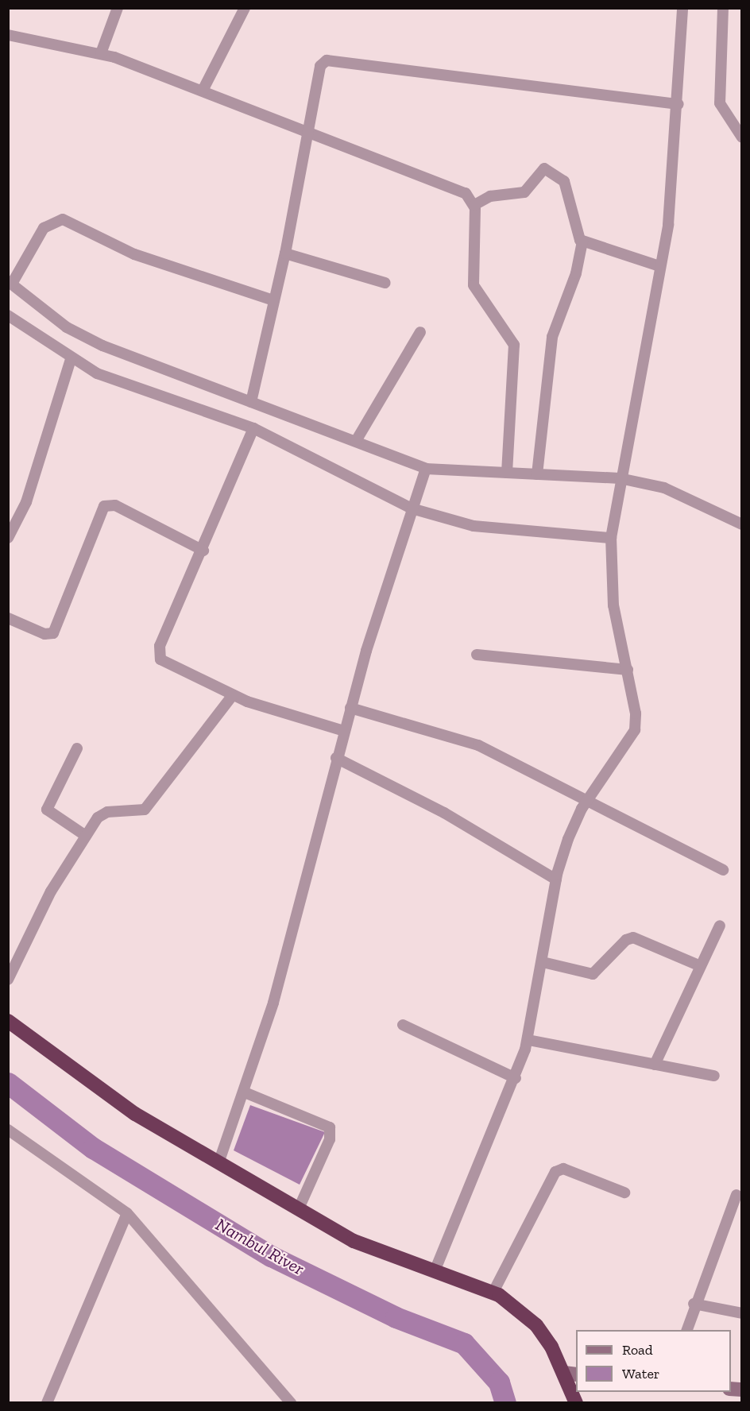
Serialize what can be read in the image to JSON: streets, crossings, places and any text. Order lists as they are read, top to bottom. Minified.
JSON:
{"water":["Nambul River"],"legend":["Road","Water"]}
